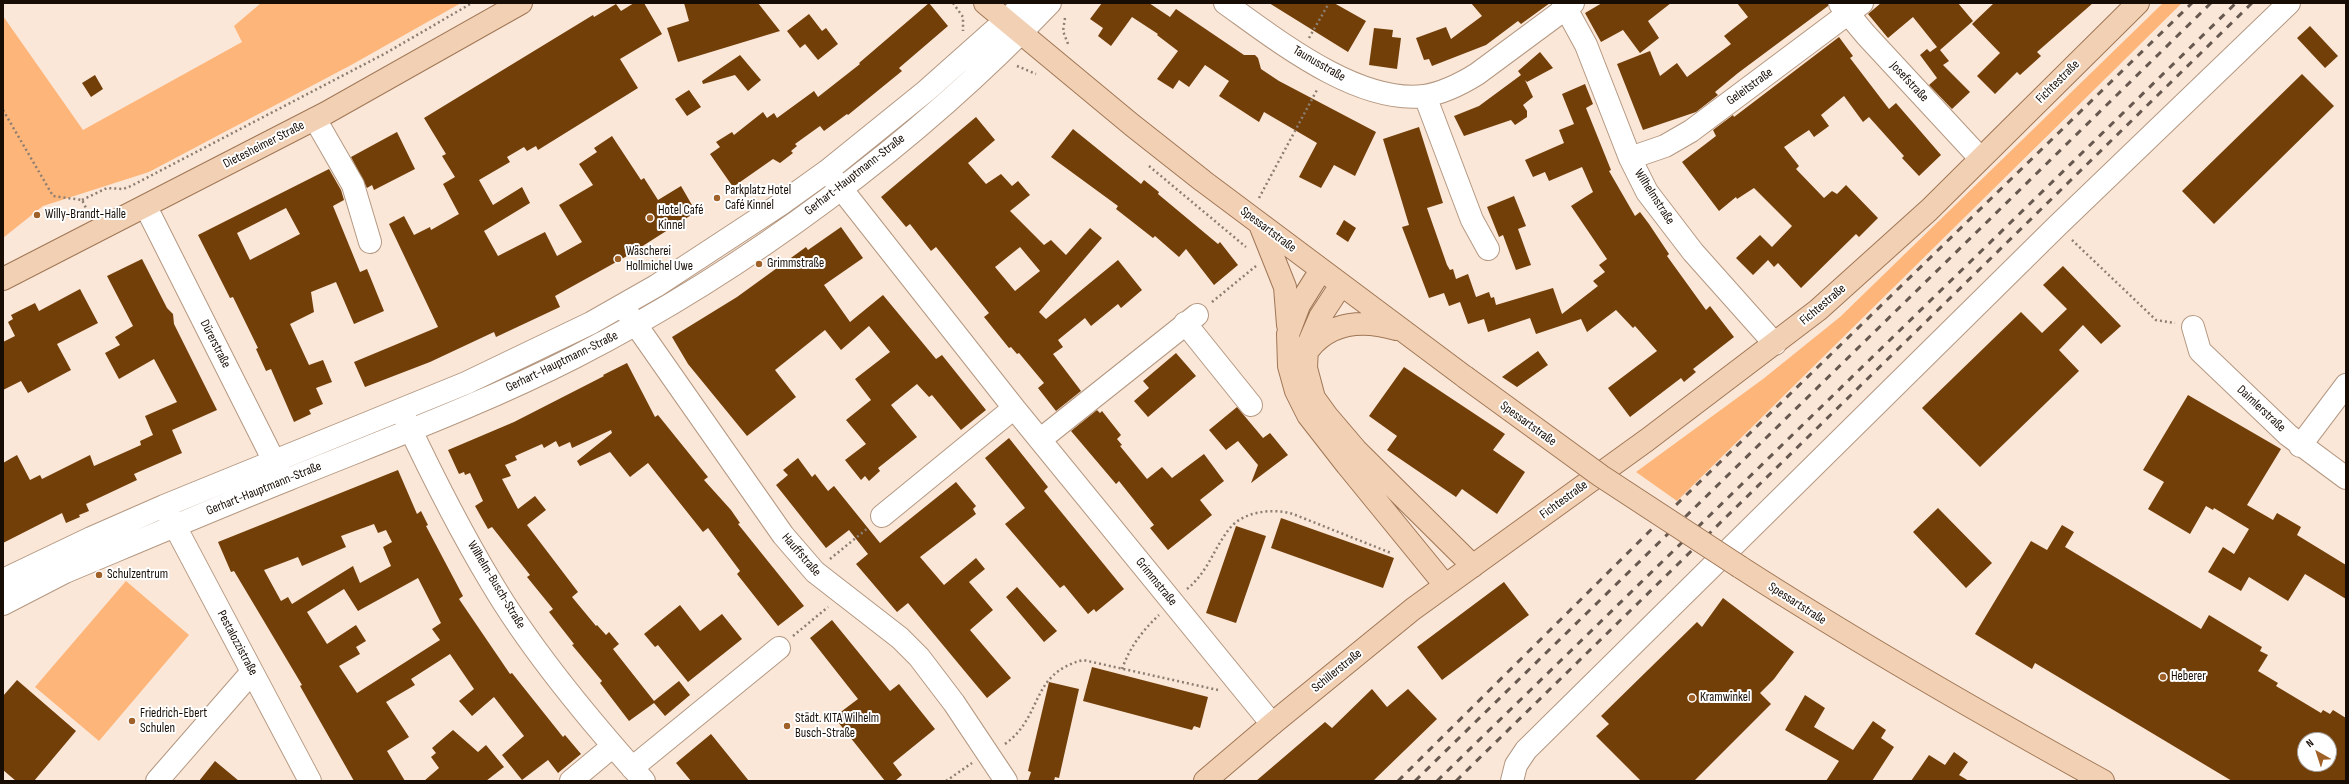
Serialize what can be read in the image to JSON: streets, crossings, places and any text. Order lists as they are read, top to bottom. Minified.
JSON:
{"streets":{"main road":["Fichtestraße","Dietesheimer Straße","Spessartstraße","Schillerstraße"],"street":["Taunusstraße","Josefstraße","Geleitstraße","Gerhart-Hauptmann-Straße","Wilhelmstraße","Dürerstraße","Daimlerstraße","Hauffstraße","Grimmstraße","Wilhelm-Busch-Straße","Pestalozzistraße"]},"crossings":[["Taunusstraße","Wilhelmstraße"],["Josefstraße","Fichtestraße"],["Josefstraße","Geleitstraße"],["Fichtestraße","Wilhelmstraße"],["Fichtestraße","Schillerstraße"],["Geleitstraße","Wilhelmstraße"],["Dietesheimer Straße","Dürerstraße"],["Gerhart-Hauptmann-Straße","Spessartstraße"],["Gerhart-Hauptmann-Straße","Dürerstraße"],["Gerhart-Hauptmann-Straße","Hauffstraße"],["Gerhart-Hauptmann-Straße","Grimmstraße"],["Gerhart-Hauptmann-Straße","Wilhelm-Busch-Straße"],["Gerhart-Hauptmann-Straße","Pestalozzistraße"],["Grimmstraße","Schillerstraße"]],"places":["Parkplatz Hotel Café Kinnel","Willy-Brandt-Halle","Hotel Café Kinnel","Wäscherei Hollmichel Uwe","Grimmstraße","Schulzentrum","Heberer","Kramwinkel","Friedrich-Ebert Schulen","Städt. KITA Wilhelm Busch-Straße"],"north":"top left"}
